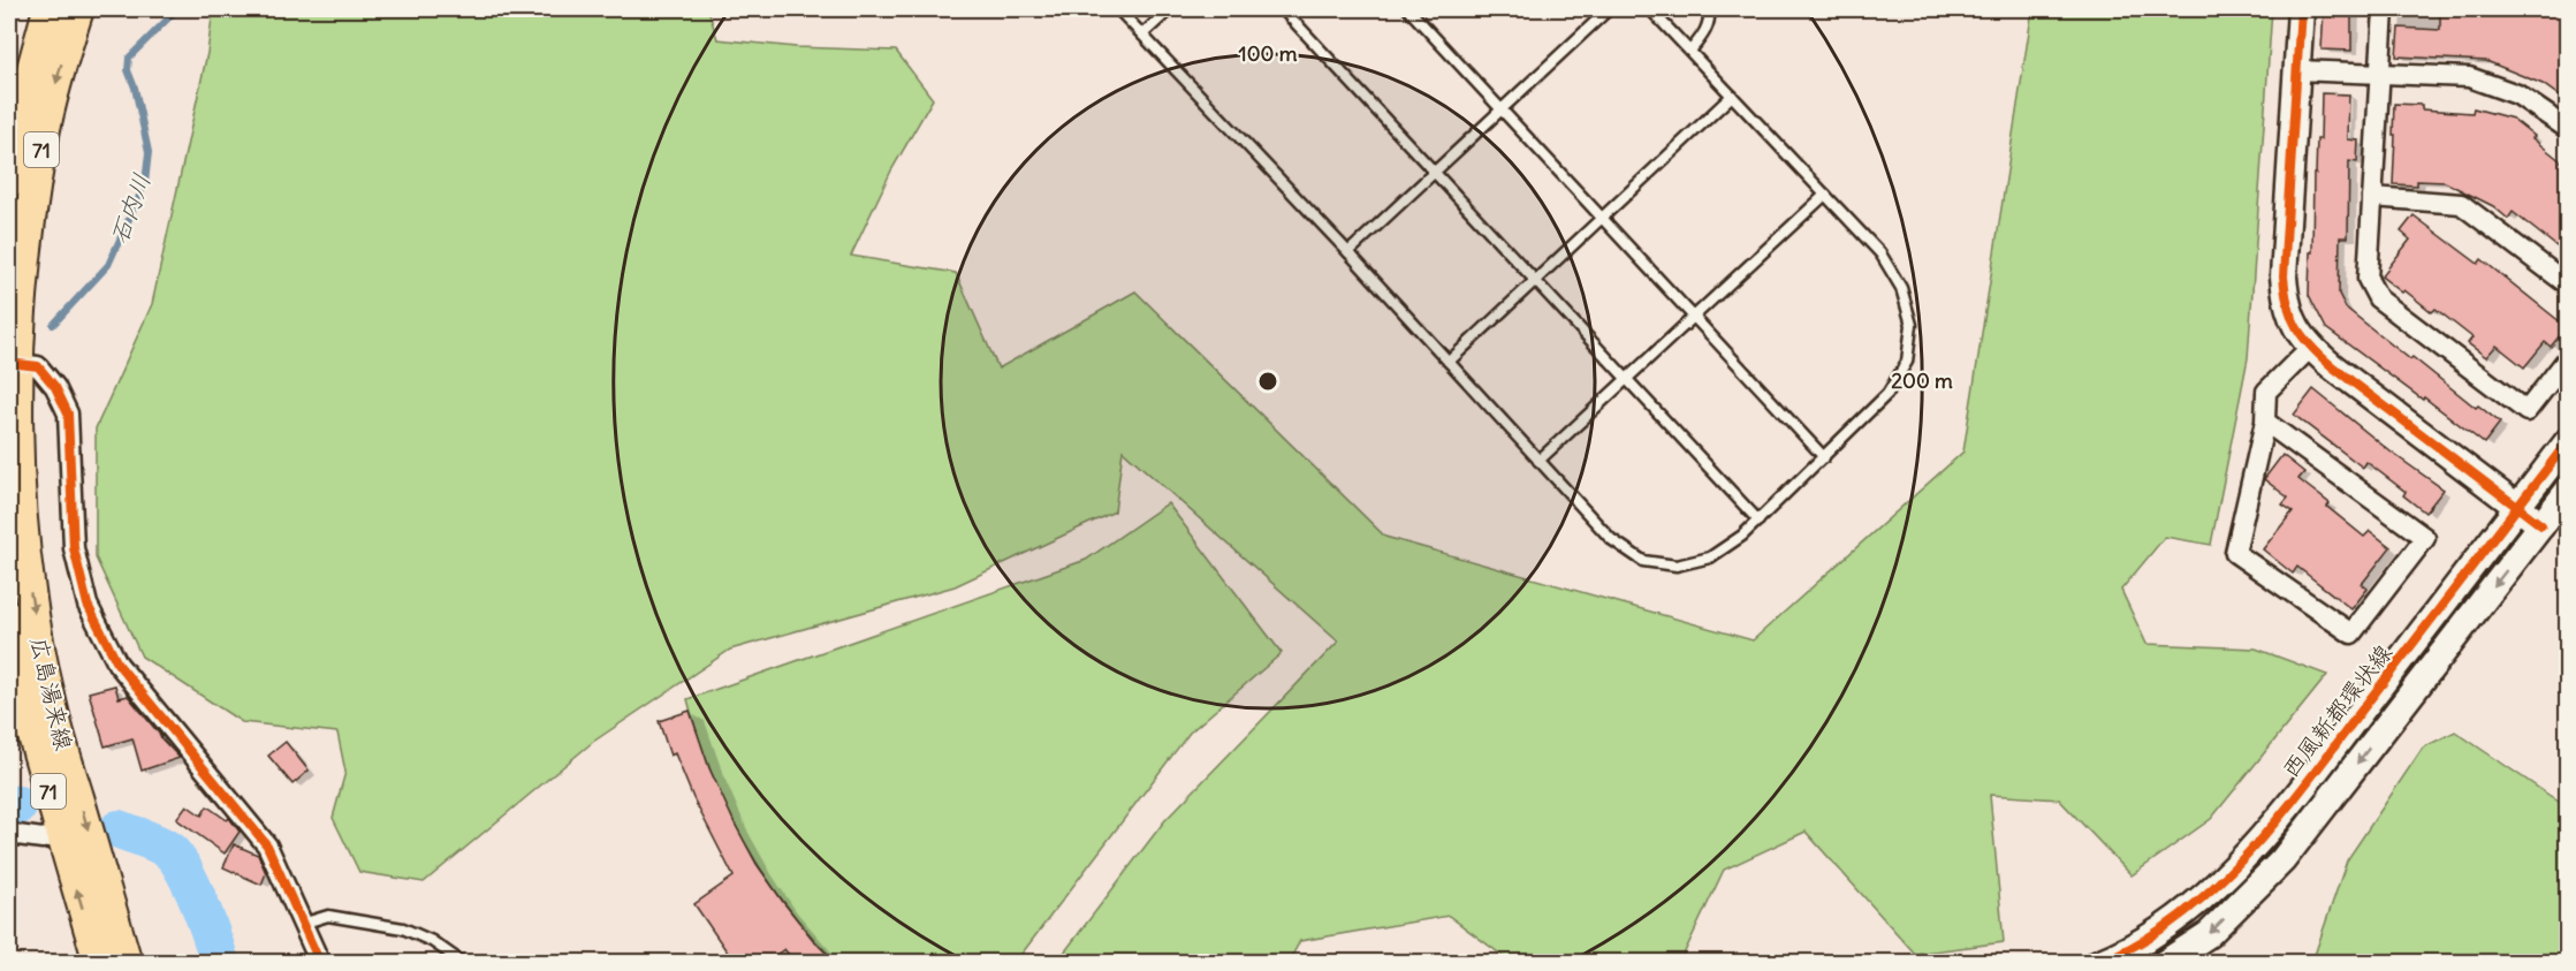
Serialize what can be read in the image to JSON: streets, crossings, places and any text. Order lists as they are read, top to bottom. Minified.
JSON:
{"streets":{"main road":["71","広島湯来線"],"street":["西風新都環状線"]},"water":["石内川"],"rings":["100 m","200 m"]}
